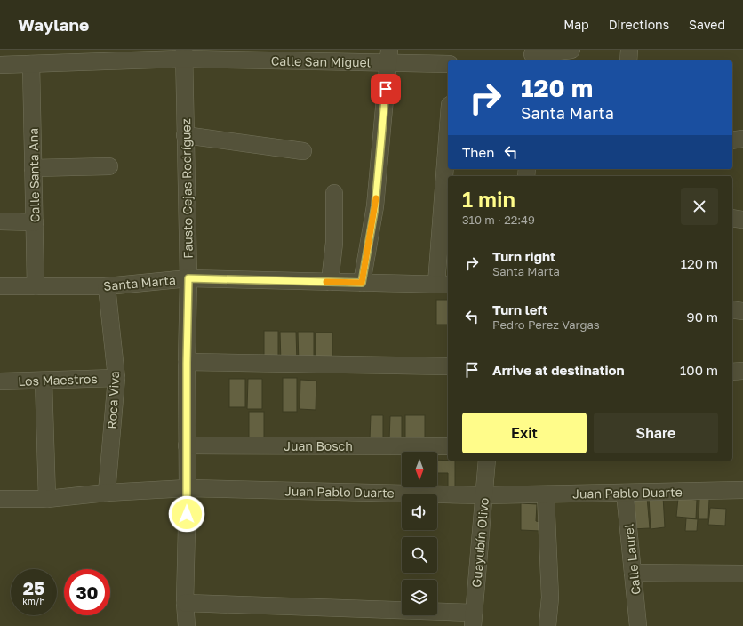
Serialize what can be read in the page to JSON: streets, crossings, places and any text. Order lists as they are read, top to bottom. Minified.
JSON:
{"streets":{"street":["Calle San Miguel","Calle Santa Ana","Fausto Cejas Rodríguez","Santa Marta","Los Maestros","Roca Viva","Juan Bosch","Juan Pablo Duarte","Guayubín Olivo","Calle Laurel"]},"crossings":[["Calle San Miguel","Calle Santa Ana"],["Calle San Miguel","Fausto Cejas Rodríguez"],["Calle Santa Ana","Santa Marta"],["Fausto Cejas Rodríguez","Santa Marta"],["Fausto Cejas Rodríguez","Juan Bosch"],["Fausto Cejas Rodríguez","Juan Pablo Duarte"],["Santa Marta","Roca Viva"],["Los Maestros","Roca Viva"],["Roca Viva","Juan Pablo Duarte"],["Juan Pablo Duarte","Guayubín Olivo"],["Juan Pablo Duarte","Calle Laurel"]],"north":"bottom","page":{"header":"Waylane","nav":["Map","Directions","Saved"],"turn":["120 m","Santa Marta"],"then":"Then","heading":["1 min","310 m · 22:49"],"list":[{"name":"Turn right","note":"Santa Marta","value":"120 m"},{"name":"Turn left","note":"Pedro Perez Vargas","value":"90 m"},{"name":"Arrive at destination","value":"100 m"}],"buttons":["Exit","Share"],"speed":"25 km/h","limit":"30"}}
